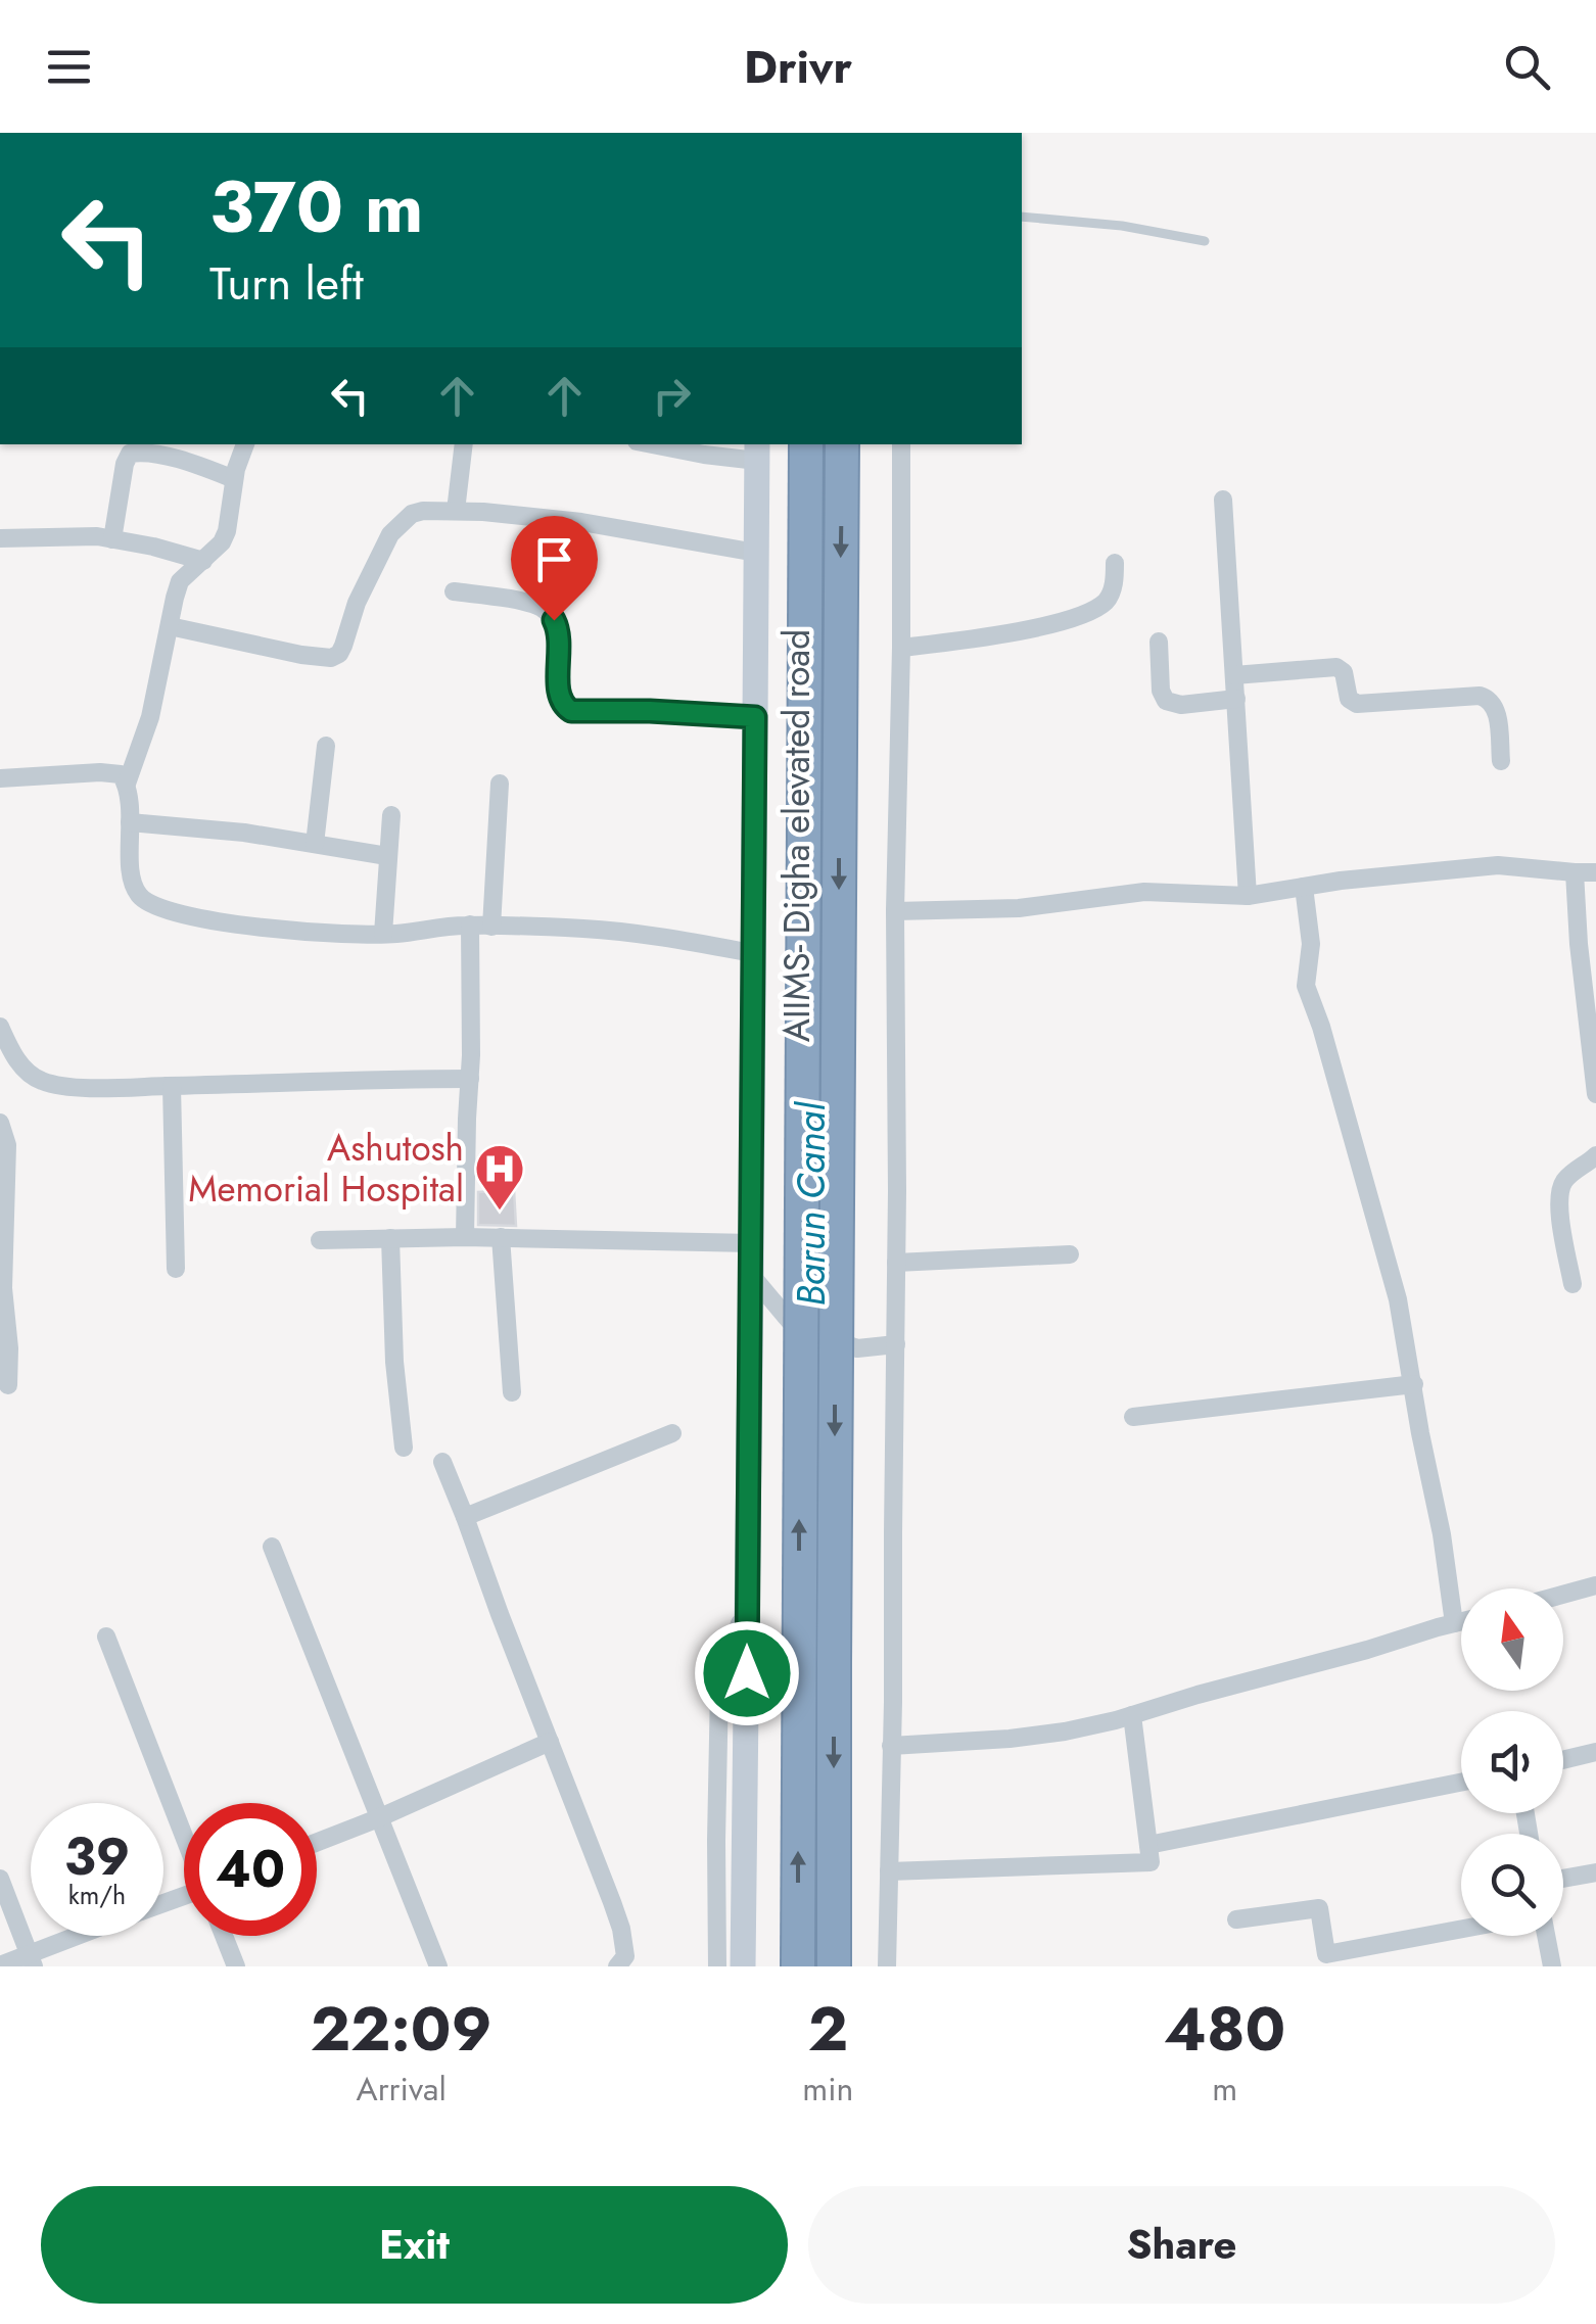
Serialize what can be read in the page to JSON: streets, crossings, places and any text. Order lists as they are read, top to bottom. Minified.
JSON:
{"streets":{"highway":["AIIMS- Digha elevated road"]},"water":["Barun Canal"],"places":{"hospital":["Ashutosh Memorial Hospital"]},"north":"top","page":{"header":"Drivr","turn":["370 m","Turn left"],"speed":"39 km/h","limit":"40","eta":["22:09","Arrival","2","min","480","m"],"buttons":["Exit","Share"]}}
